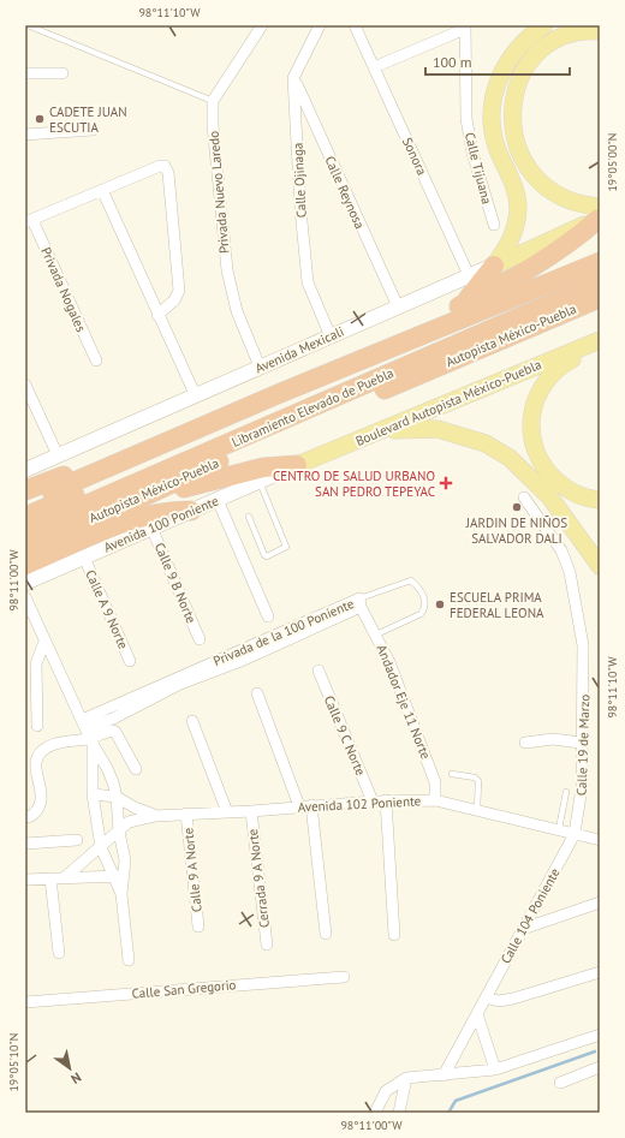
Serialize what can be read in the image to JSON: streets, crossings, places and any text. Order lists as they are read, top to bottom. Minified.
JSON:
{"streets":{"highway":["Autopista México-Puebla","Libramiento Elevado de Puebla"],"main road":["Boulevard Autopista México-Puebla"],"street":["Sonora","Calle Tijuana","Calle Ojinaga","Privada Nuevo Laredo","Calle Reynosa","Privada Nogales","Avenida Mexicali","Avenida 100 Poniente","Calle 9 B Norte","Calle A 9 Norte","Privada de la 100 Poniente","Andador Eje 11 Norte","Calle 9 C Norte","Calle 19 de Marzo","Avenida 102 Poniente","Calle 9 A Norte","Cerrada 9 A Norte","Calle 104 Poniente","Calle San Gregorio"]},"crossings":[["Sonora","Avenida Mexicali"],["Calle Ojinaga","Calle Reynosa"],["Calle Ojinaga","Avenida Mexicali"],["Privada Nuevo Laredo","Avenida Mexicali"],["Calle Reynosa","Avenida Mexicali"],["Boulevard Autopista México-Puebla","Avenida 100 Poniente"],["Avenida 100 Poniente","Calle 9 B Norte"],["Avenida 100 Poniente","Calle A 9 Norte"],["Privada de la 100 Poniente","Andador Eje 11 Norte"],["Andador Eje 11 Norte","Avenida 102 Poniente"],["Calle 9 C Norte","Avenida 102 Poniente"],["Calle 19 de Marzo","Avenida 102 Poniente"],["Calle 19 de Marzo","Calle 104 Poniente"],["Avenida 102 Poniente","Calle 9 A Norte"],["Avenida 102 Poniente","Cerrada 9 A Norte"],["Avenida 102 Poniente","Calle 104 Poniente"]],"places":{"other":["CADETE JUAN ESCUTIA","JARDIN DE NIÑOS SALVADOR DALI","ESCUELA PRIMA FEDERAL LEONA"],"health":["CENTRO DE SALUD URBANO SAN PEDRO TEPEYAC"]},"scale_bar":"100 m","north":"bottom right","coordinates":["98°11'10\"W","19°05'00\"N","98°11'00\"W","19°05'10\"N"]}
